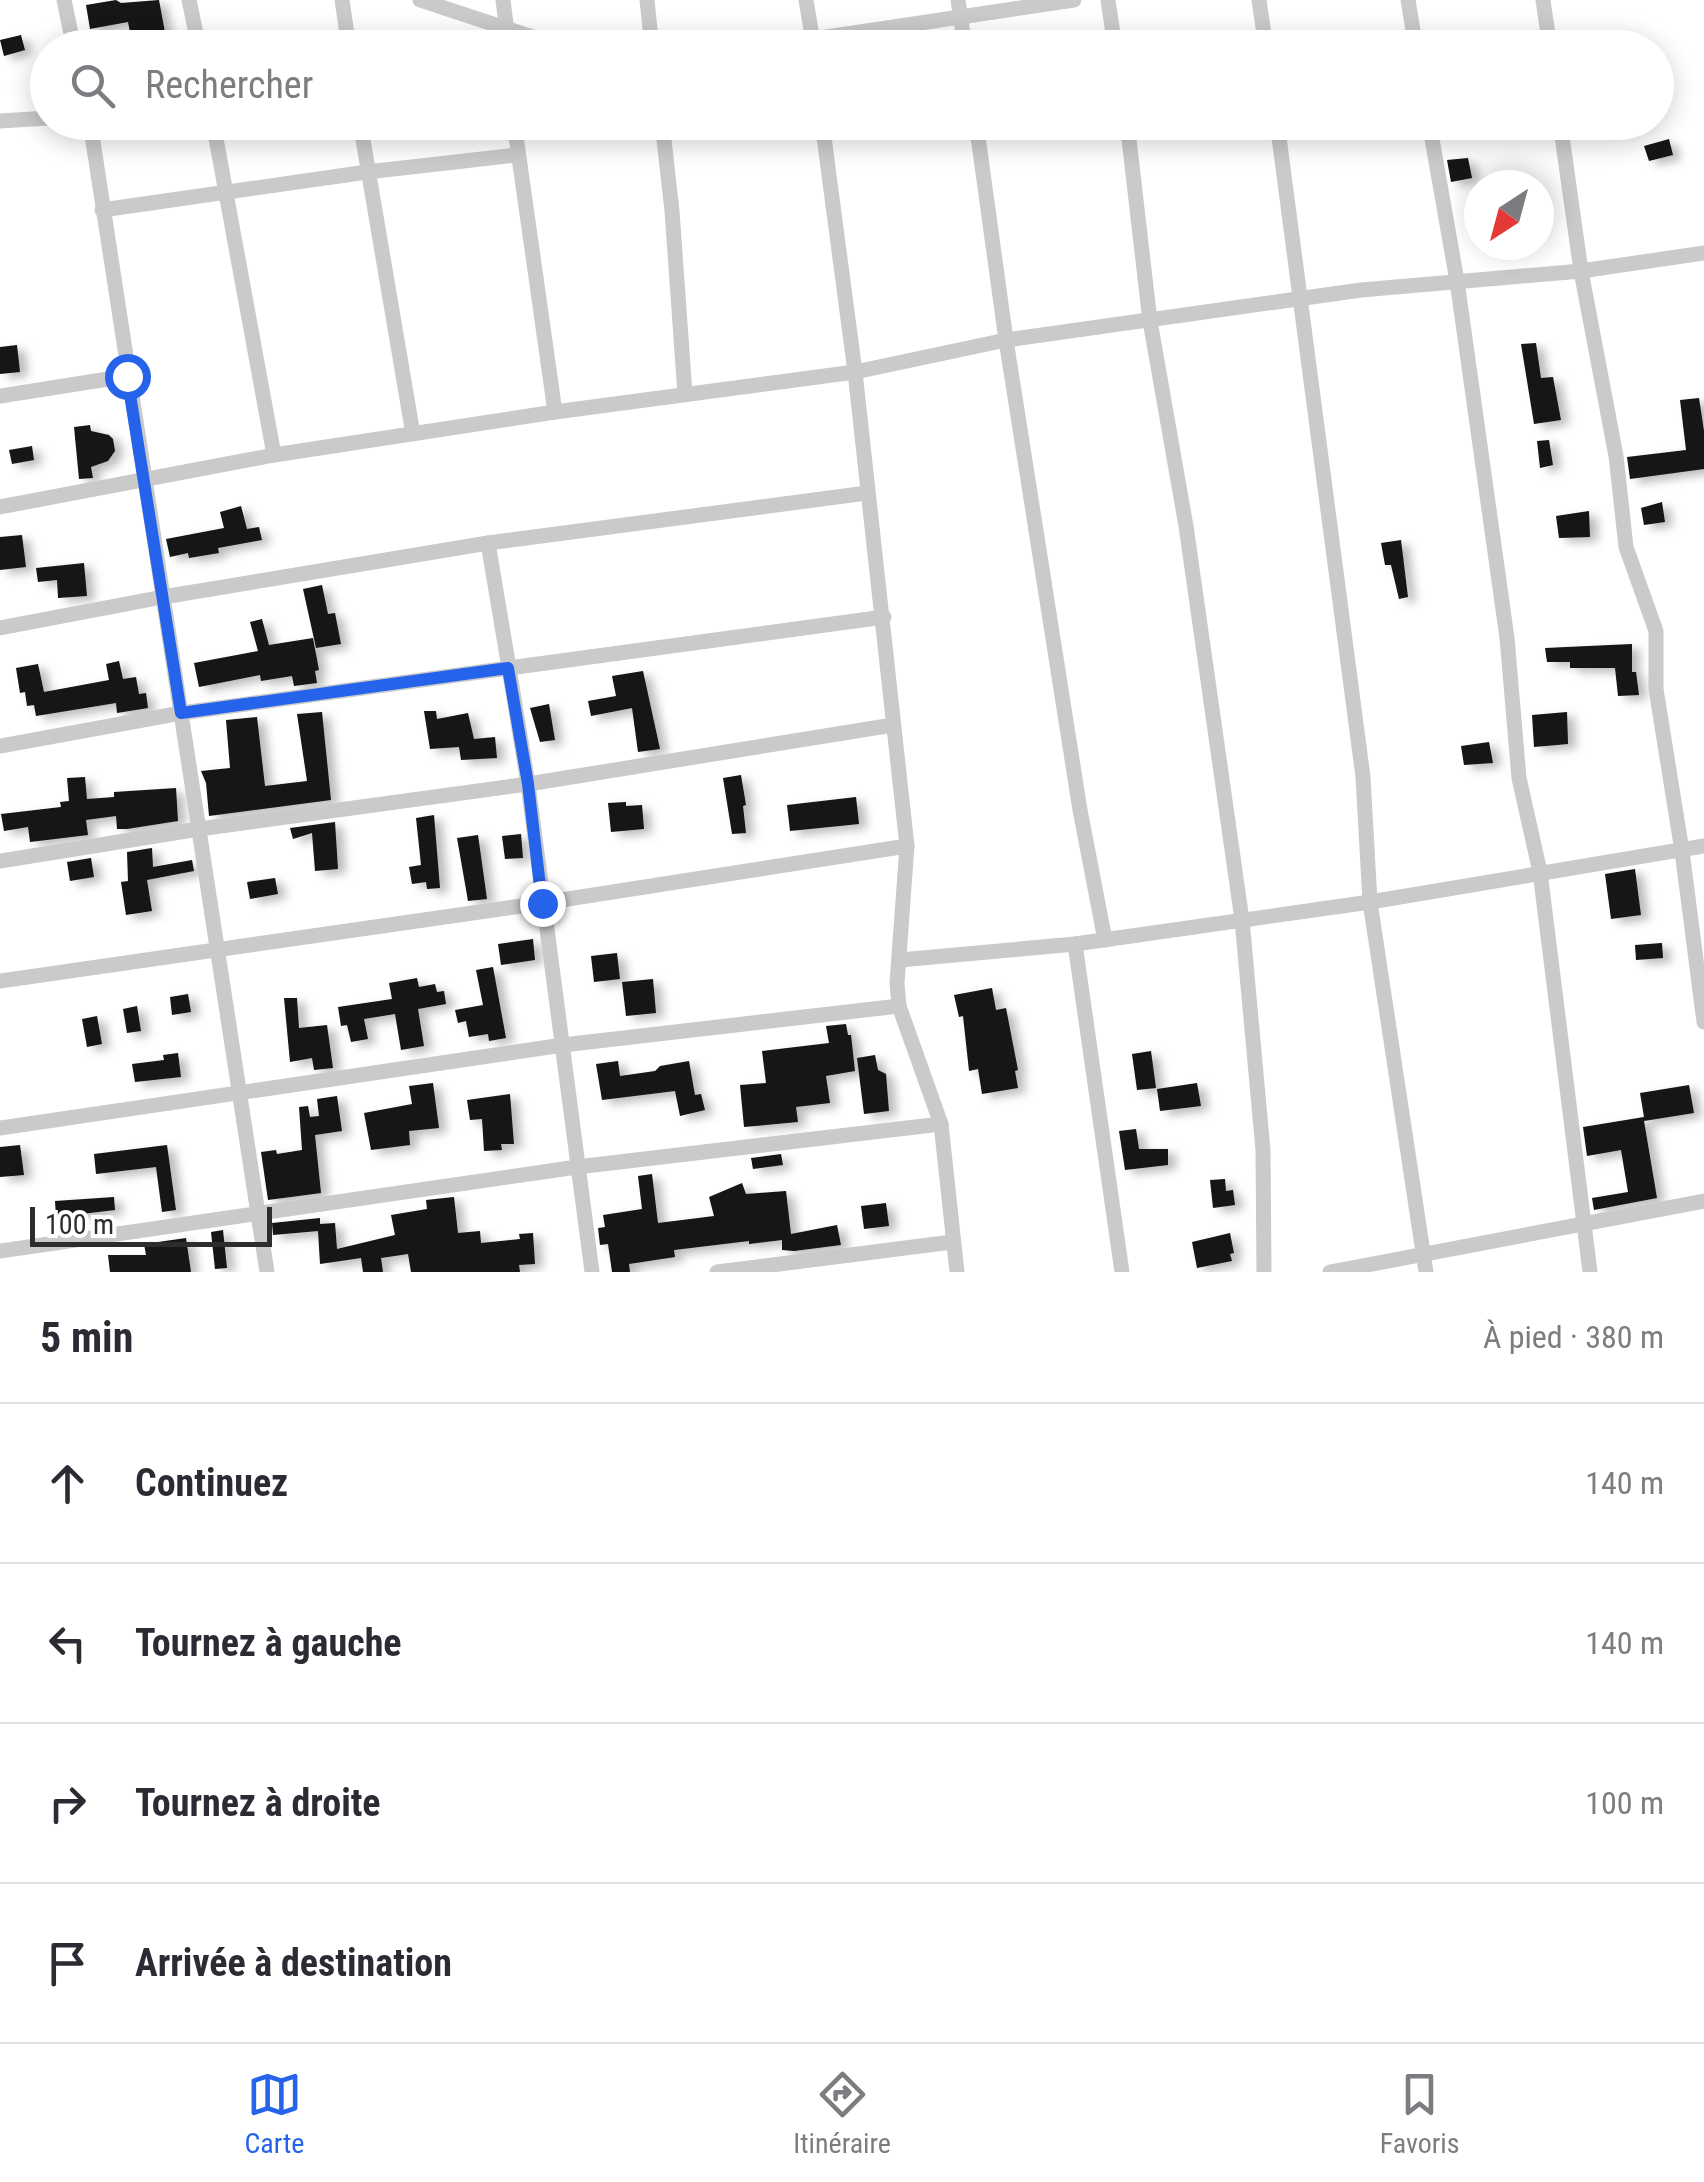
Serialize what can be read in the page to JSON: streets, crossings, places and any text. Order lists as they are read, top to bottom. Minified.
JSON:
{"scale_bar":"100 m","north":"bottom left","page":{"search":"Rechercher","scale":"100 m","heading":["5 min","À pied · 380 m"],"list":[["Continuez","140 m"],["Tournez à gauche","140 m"],["Tournez à droite","100 m"],"Arrivée à destination"],"nav":["Carte","Itinéraire","Favoris"]}}
